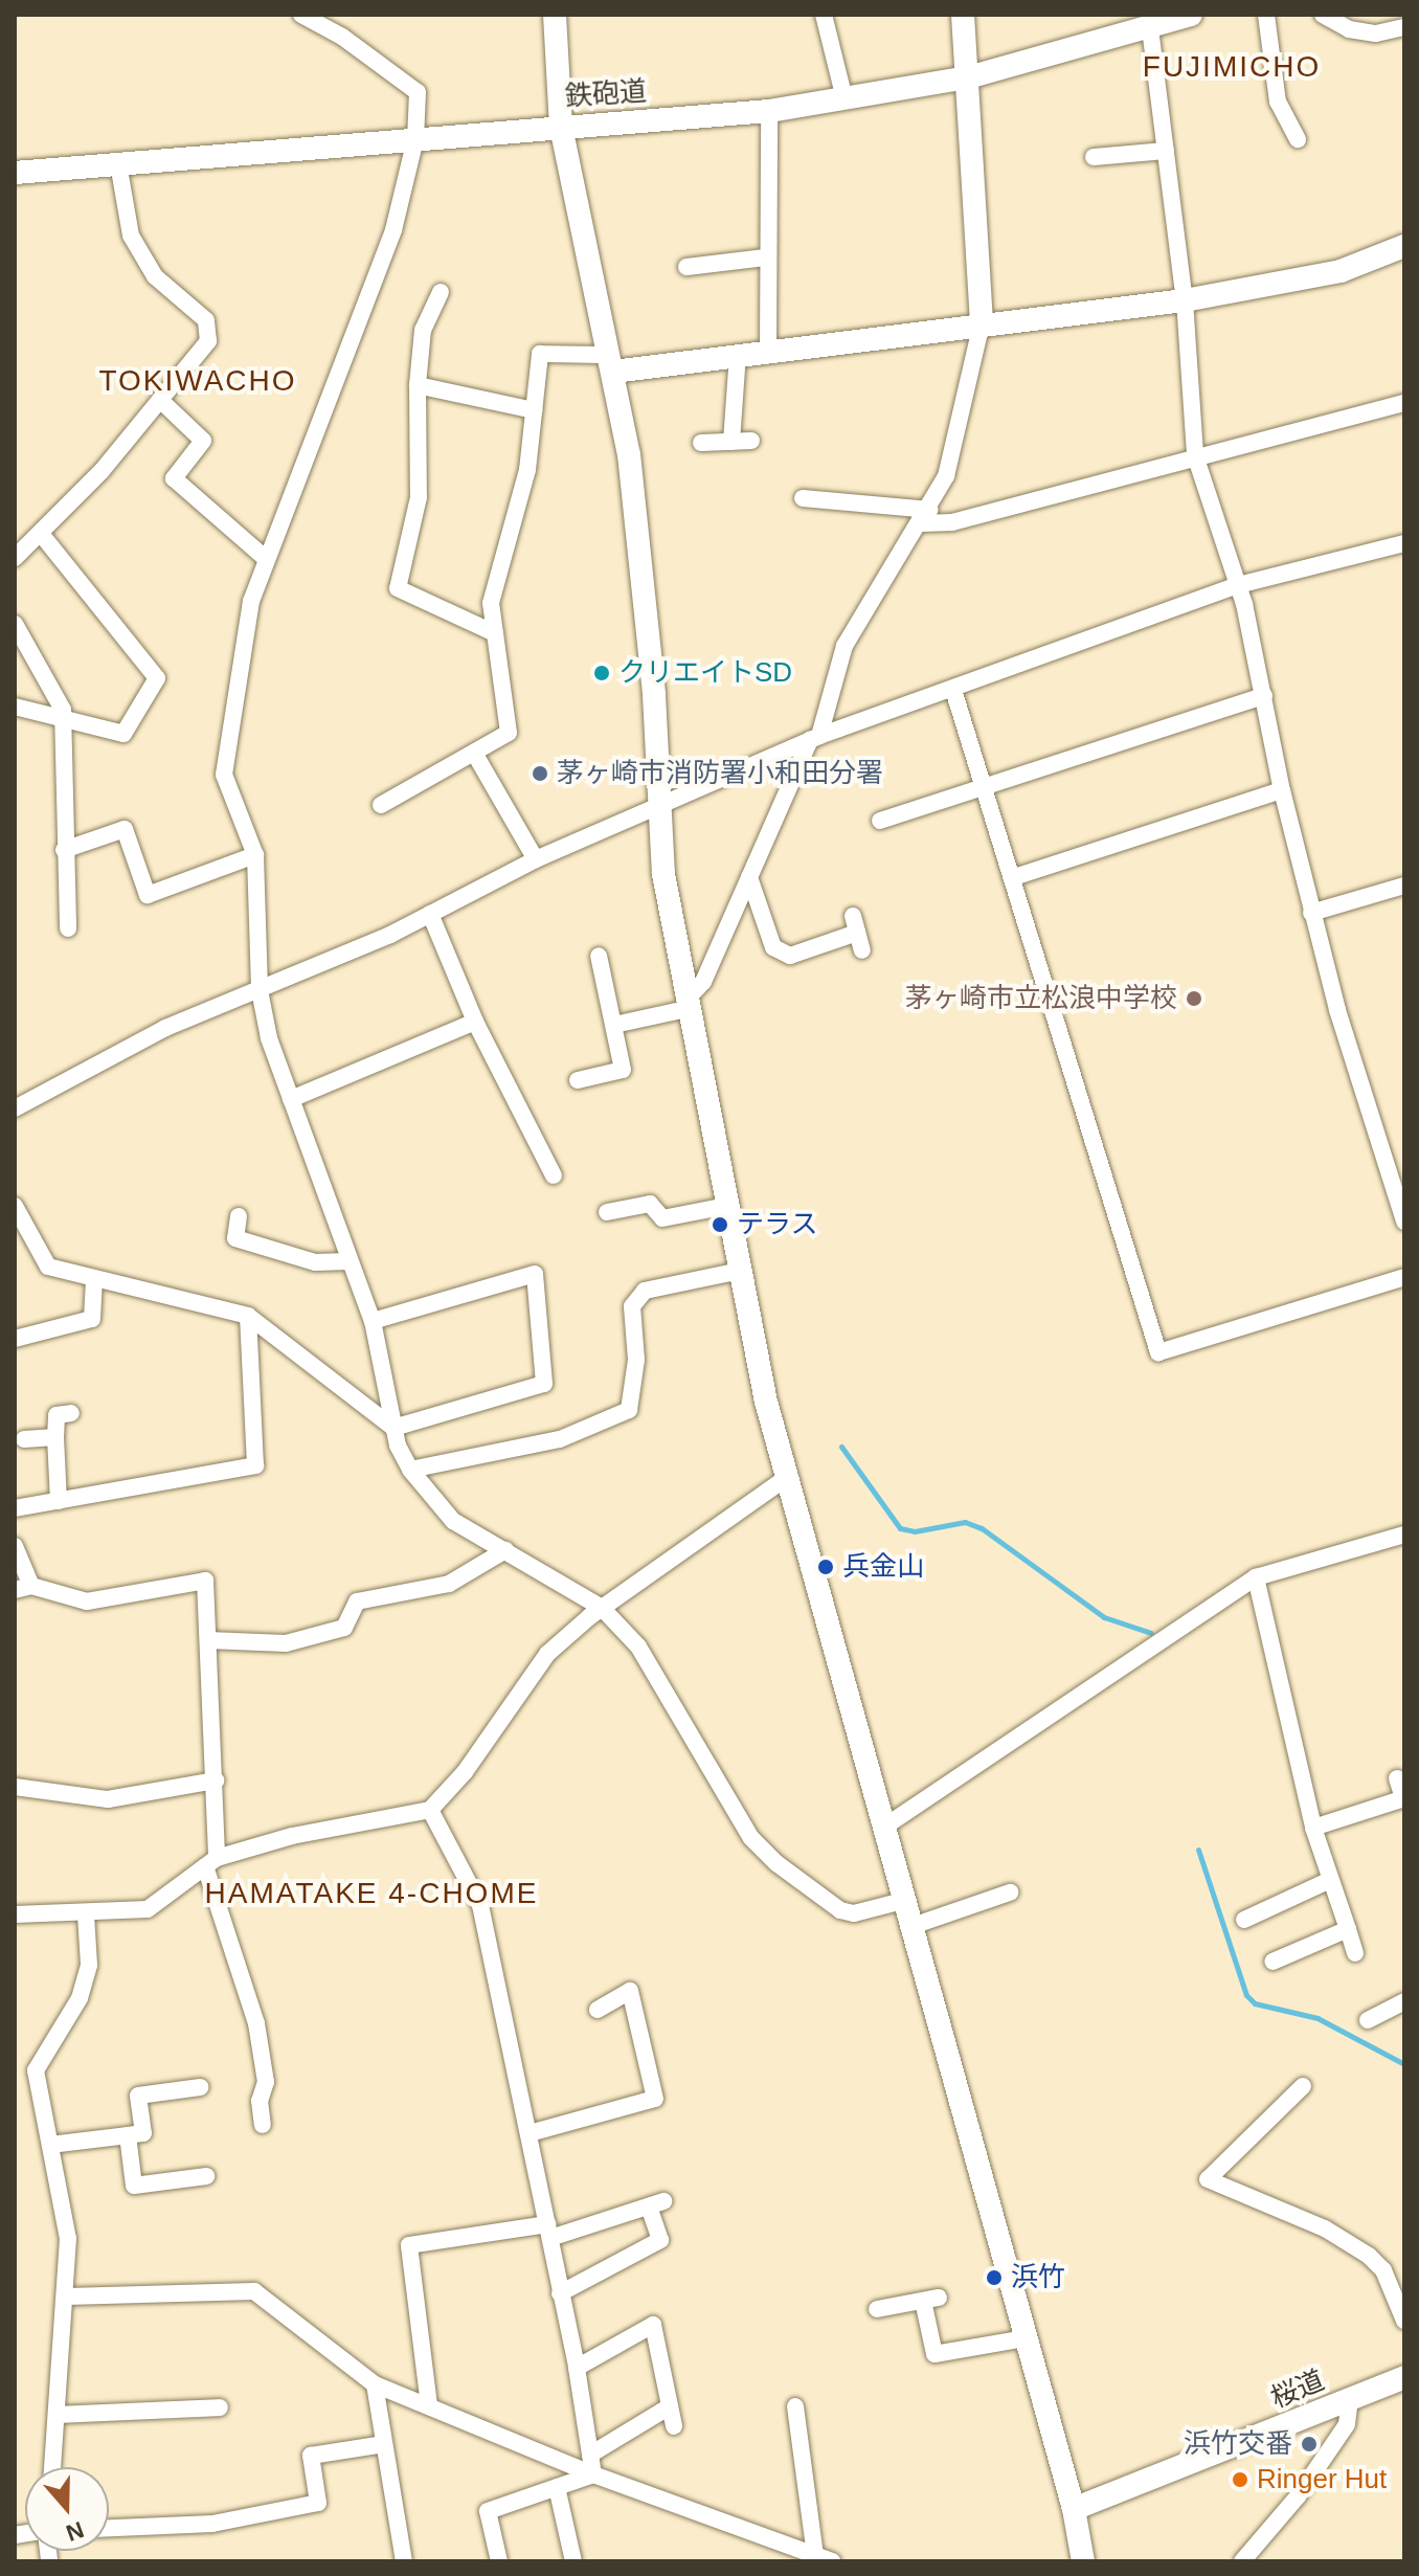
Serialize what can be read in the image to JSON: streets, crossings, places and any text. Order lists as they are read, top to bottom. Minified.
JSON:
{"streets":{"street":["鉄砲道","桜道"]},"districts":["FUJIMICHO","TOKIWACHO","HAMATAKE 4-CHOME"],"places":["クリエイトSD","茅ヶ崎市消防署小和田分署","茅ヶ崎市立松浪中学校","テラス","兵金山","浜竹","浜竹交番","Ringer Hut"],"north":"bottom"}
